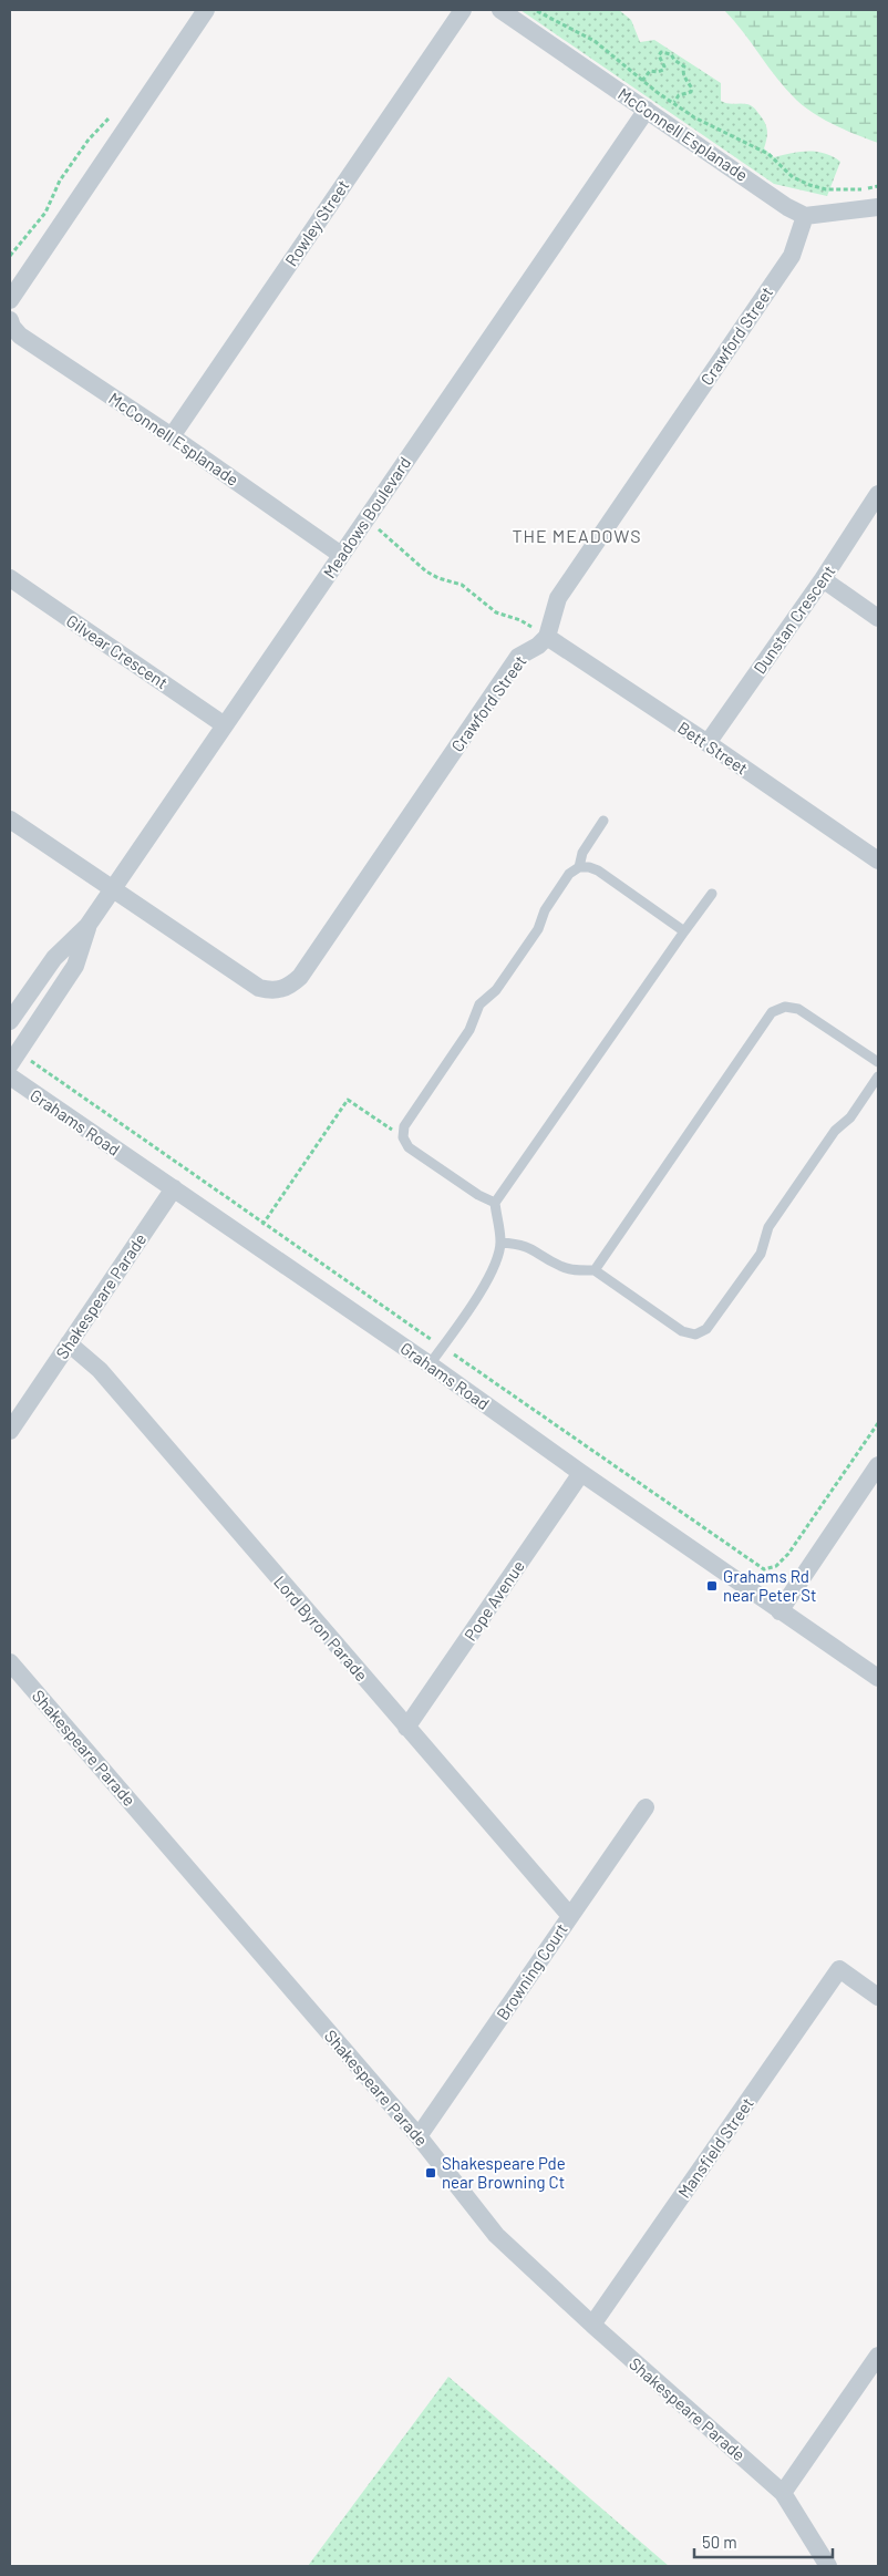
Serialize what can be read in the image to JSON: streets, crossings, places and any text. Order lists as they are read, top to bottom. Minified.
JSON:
{"streets":{"street":["McConnell Esplanade","Rowley Street","Crawford Street","Meadows Boulevard","Dunstan Crescent","Gilvear Crescent","Bett Street","Grahams Road","Shakespeare Parade","Pope Avenue","Lord Byron Parade","Browning Court","Mansfield Street"]},"crossings":[["McConnell Esplanade","Rowley Street"],["McConnell Esplanade","Crawford Street"],["McConnell Esplanade","Meadows Boulevard"],["Crawford Street","Meadows Boulevard"],["Crawford Street","Bett Street"],["Meadows Boulevard","Gilvear Crescent"],["Dunstan Crescent","Bett Street"],["Grahams Road","Shakespeare Parade"],["Grahams Road","Pope Avenue"],["Shakespeare Parade","Lord Byron Parade"],["Shakespeare Parade","Browning Court"],["Shakespeare Parade","Mansfield Street"],["Pope Avenue","Lord Byron Parade"],["Lord Byron Parade","Browning Court"]],"districts":["THE MEADOWS"],"places":{"transit":["Grahams Rd near Peter St","Shakespeare Pde near Browning Ct"]},"scale_bar":"50 m"}
